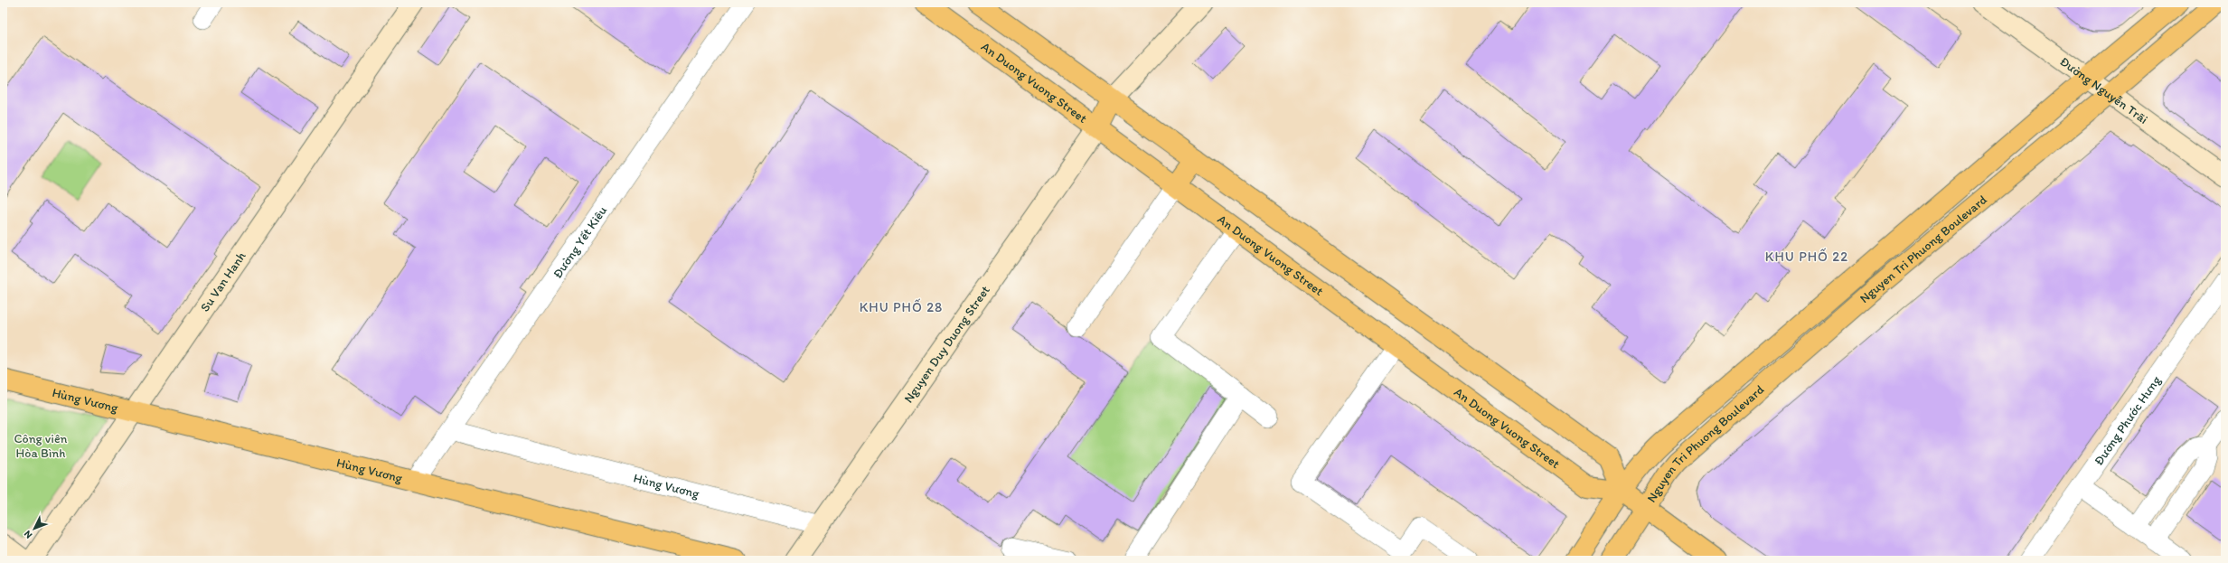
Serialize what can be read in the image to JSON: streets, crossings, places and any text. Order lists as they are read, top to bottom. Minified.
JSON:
{"streets":{"main road":["An Duong Vuong Street","Nguyen Tri Phuong Boulevard","Hùng Vương"],"street":["Đường Nguyễn Trãi","Đường Yết Kiêu","Su Van Hanh","Nguyen Duy Duong Street","Đường Phước Hưng"]},"crossings":[["An Duong Vuong Street","Nguyen Tri Phuong Boulevard"],["An Duong Vuong Street","Nguyen Duy Duong Street"],["Đường Nguyễn Trãi","Nguyen Tri Phuong Boulevard"],["Đường Yết Kiêu","Hùng Vương"],["Su Van Hanh","Hùng Vương"],["Nguyen Duy Duong Street","Hùng Vương"]],"districts":["KHU PHỐ 22","KHU PHỐ 28"],"parks":["Công viên Hòa Bình"],"north":"bottom left"}
